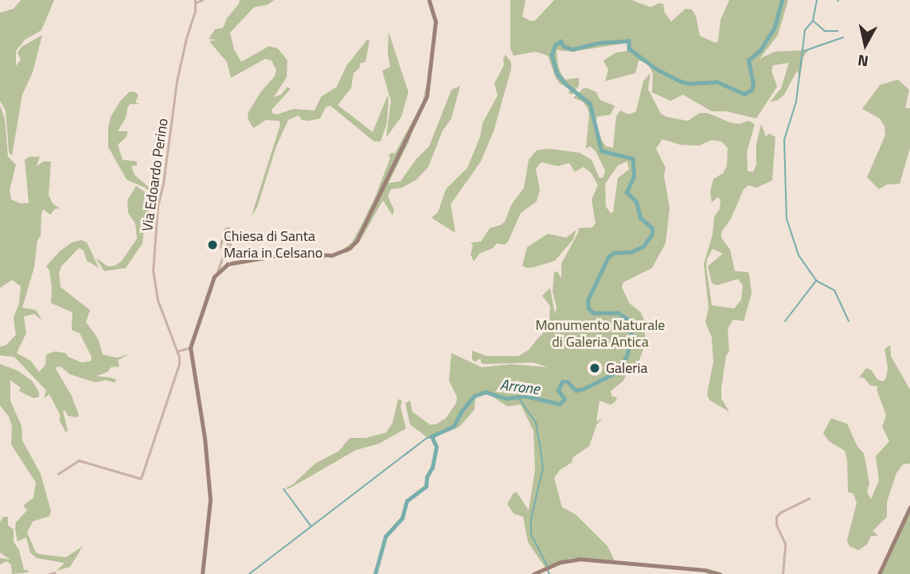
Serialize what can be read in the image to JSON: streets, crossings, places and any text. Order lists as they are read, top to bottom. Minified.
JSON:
{"streets":{"street":["Via Edoardo Perino"]},"water":["Arrone"],"parks":["Monumento Naturale di Galeria Antica"],"places":["Chiesa di Santa Maria in Celsano","Galeria"],"north":"bottom"}
